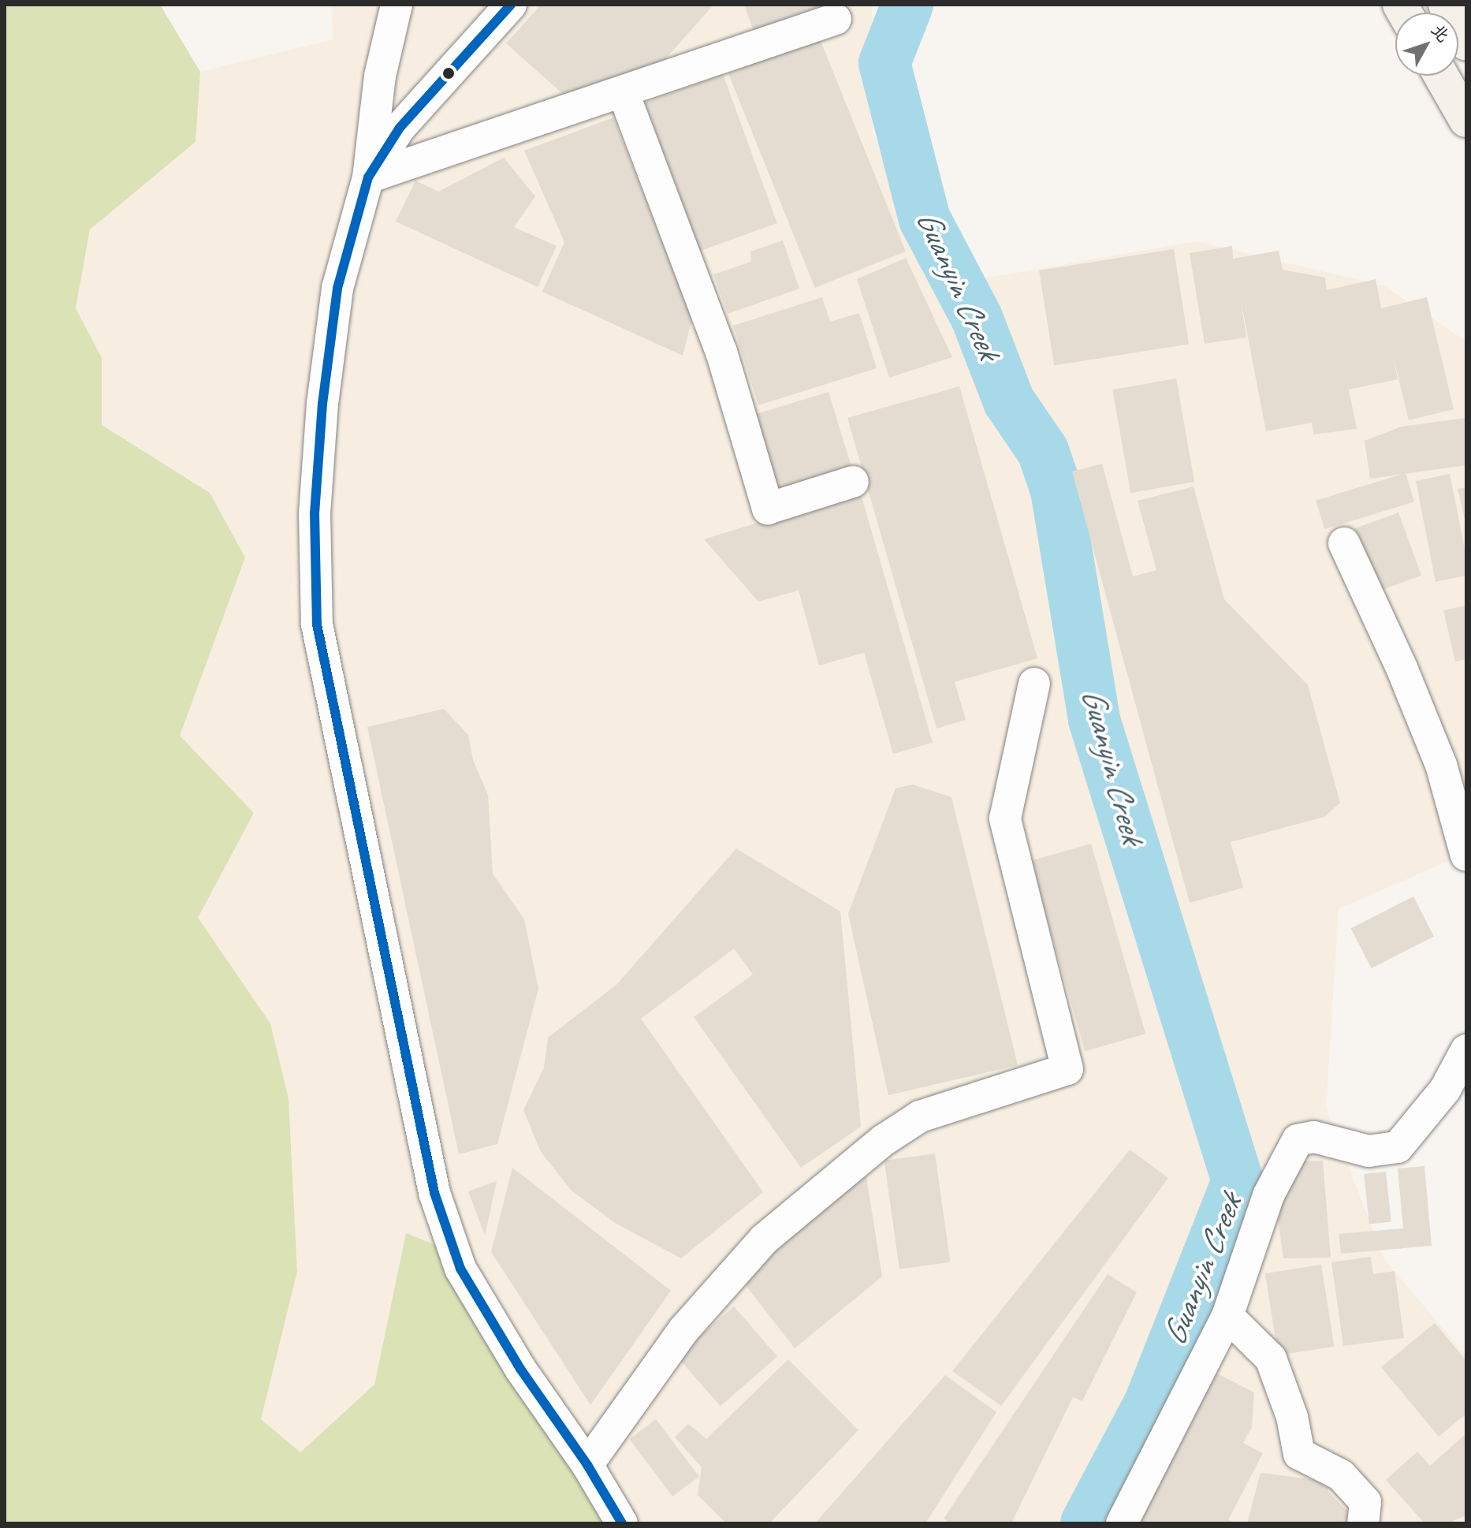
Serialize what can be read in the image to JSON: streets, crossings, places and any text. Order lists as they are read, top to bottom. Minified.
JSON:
{"water":["Guanyin Creek"],"north":"top right"}
